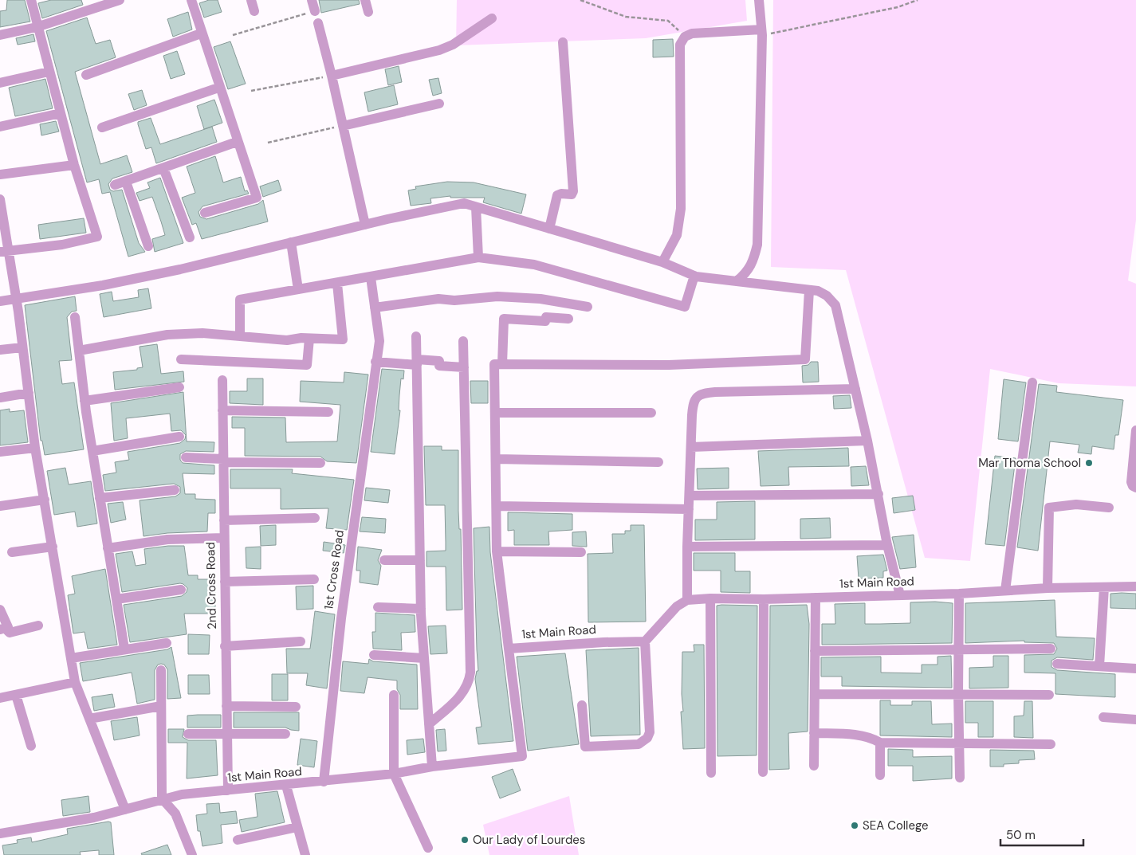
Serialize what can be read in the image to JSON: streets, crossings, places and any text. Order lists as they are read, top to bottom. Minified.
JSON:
{"streets":{"street":["1st Cross Road","1st Main Road","2nd Cross Road"]},"crossings":[["1st Cross Road","1st Main Road"],["1st Main Road","2nd Cross Road"]],"places":["Mar Thoma School","SEA College","Our Lady of Lourdes"],"scale_bar":"50 m"}
